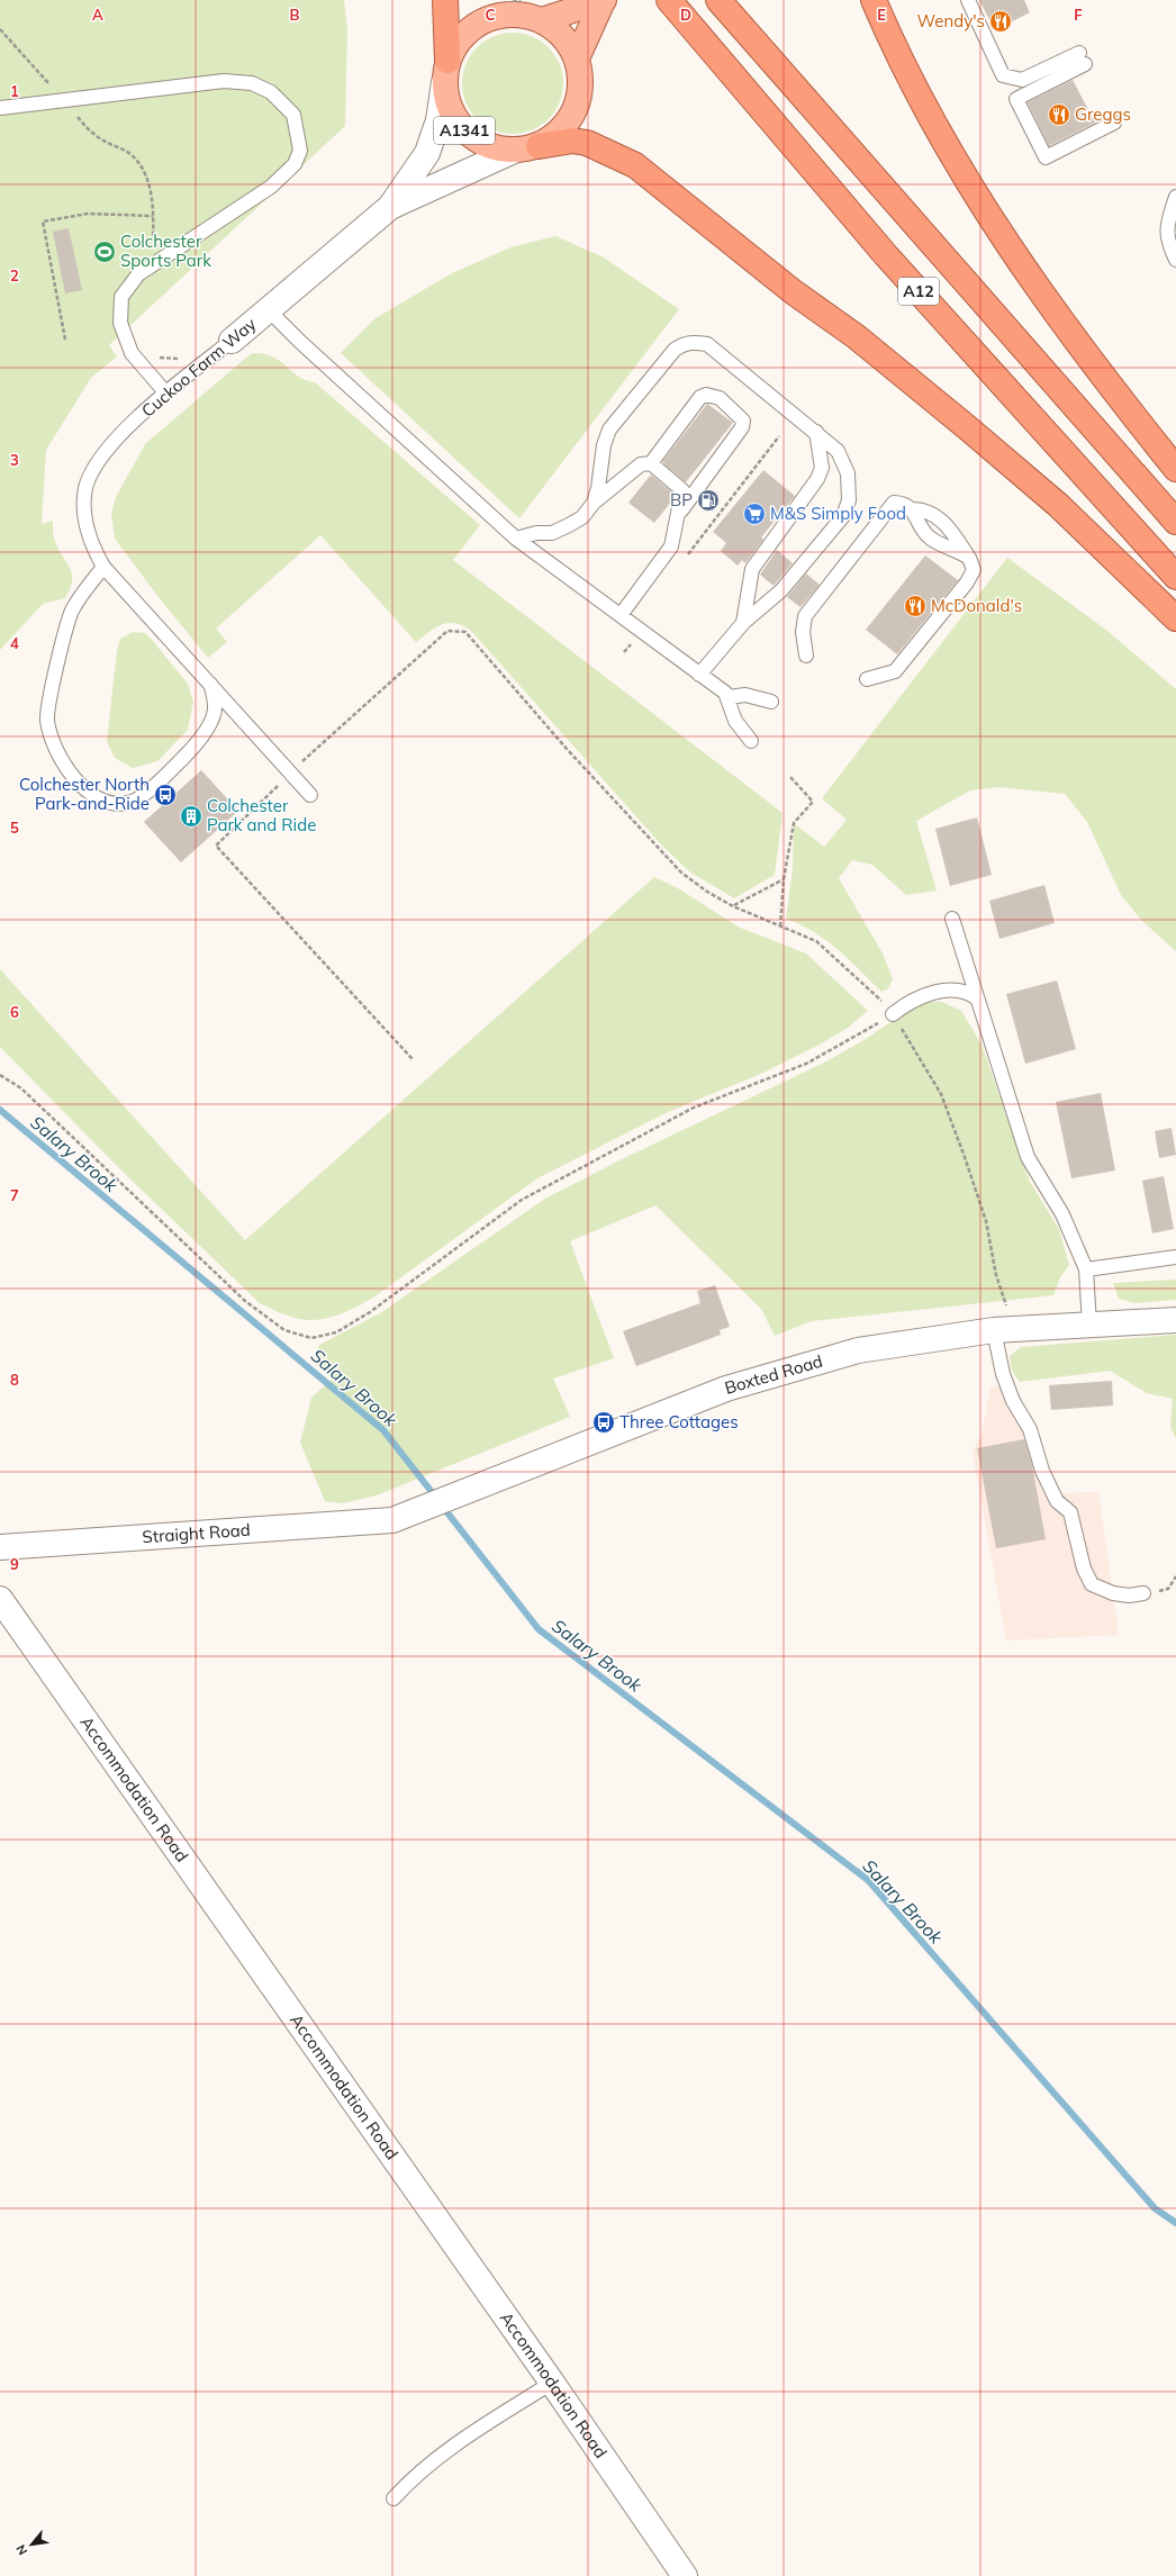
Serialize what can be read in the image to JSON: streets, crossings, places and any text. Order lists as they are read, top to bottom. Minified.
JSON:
{"streets":{"highway":["A12"],"main road":["A1341"],"street":["Cuckoo Farm Way","Boxted Road","Straight Road","Accommodation Road"]},"crossings":[["A1341","Cuckoo Farm Way"],["Boxted Road","Straight Road"]],"water":["Salary Brook"],"places":{"restaurant":["Wendy's","Greggs","McDonald's"],"sports":["Colchester Sports Park"],"fuel station":["BP"],"supermarket":["M&S Simply Food"],"bus stop":["Colchester North Park-and-Ride","Three Cottages"],"building":["Colchester Park and Ride"]},"north":"bottom left","grid":{"columns":["A","B","C","D","E","F"],"rows":["1","2","3","4","5","6","7","8","9"]}}
